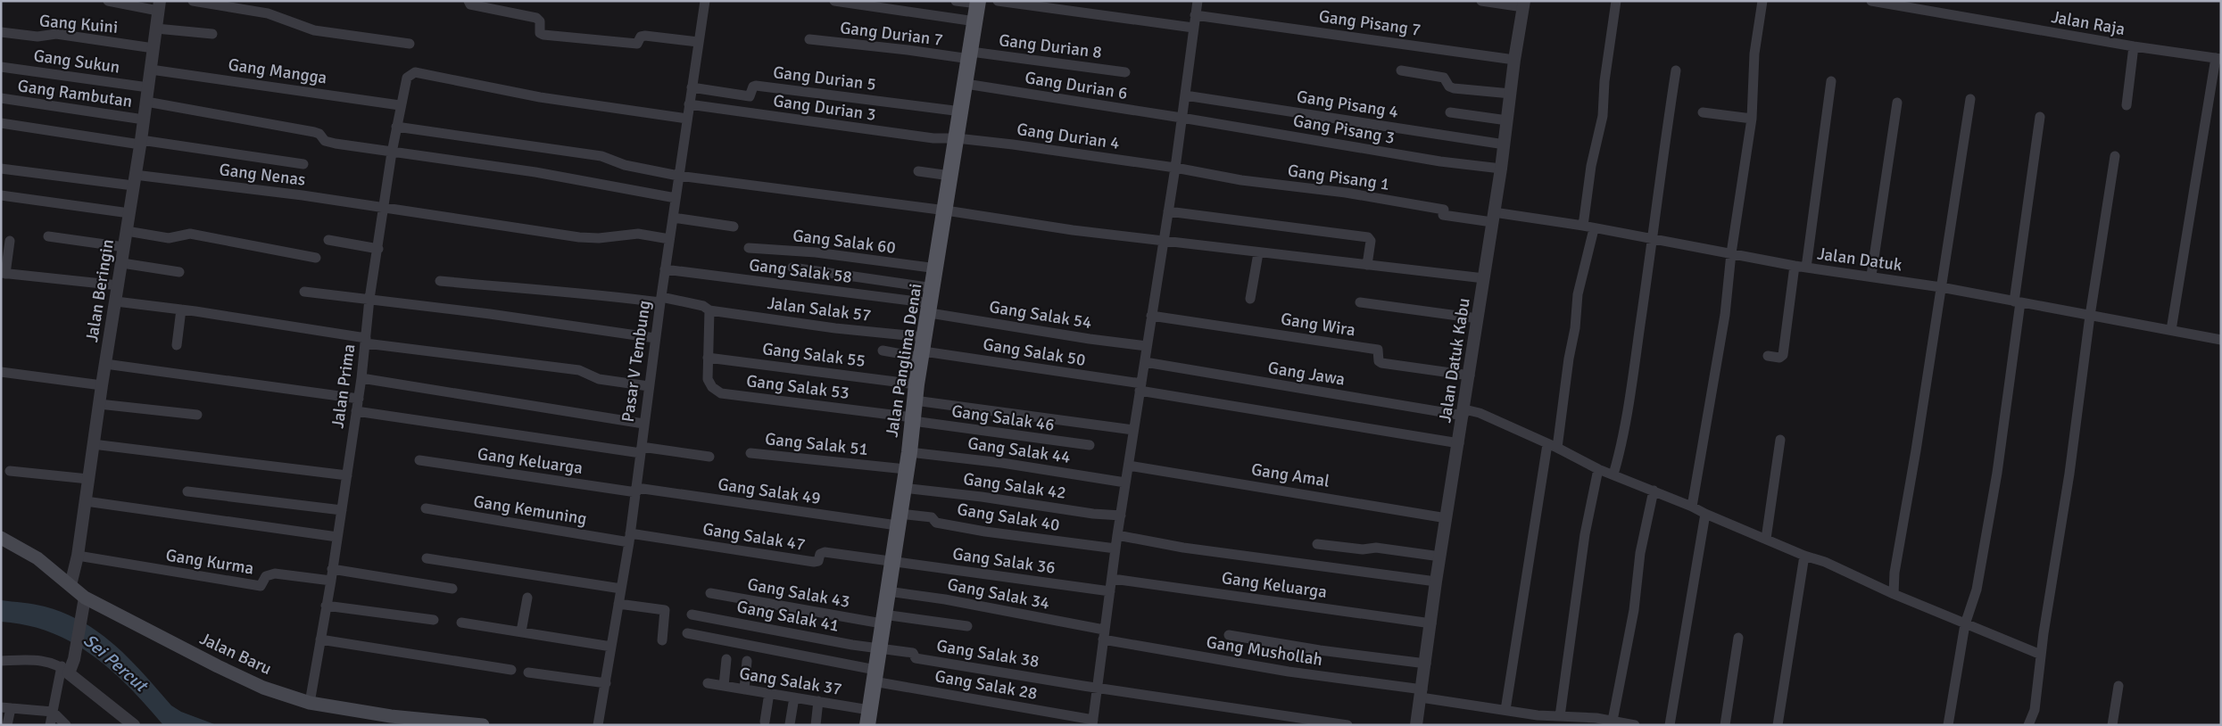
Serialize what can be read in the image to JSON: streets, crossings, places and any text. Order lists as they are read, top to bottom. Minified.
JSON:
{"streets":{"main road":["Jalan Panglima Denai","Jalan Baru"],"street":["Gang Pisang 7","Jalan Raja","Gang Kuini","Gang Durian 7","Gang Durian 8","Gang Sukun","Gang Mangga","Gang Durian 5","Gang Durian 6","Gang Rambutan","Gang Pisang 4","Gang Durian 3","Gang Pisang 3","Gang Durian 4","Gang Nenas","Gang Pisang 1","Gang Salak 60","Jalan Datuk","Gang Salak 58","Jalan Beringin","Jalan Salak 57","Gang Salak 54","Gang Wira","Gang Salak 50","Gang Salak 55","Jalan Datuk Kabu","Pasar V Tembung","Gang Jawa","Jalan Prima","Gang Salak 53","Gang Salak 46","Gang Salak 51","Gang Salak 44","Gang Keluarga","Gang Amal","Gang Salak 42","Gang Salak 49","Gang Kemuning","Gang Salak 40","Gang Salak 47","Gang Salak 36","Gang Kurma","Gang Salak 43","Gang Salak 34","Gang Salak 41","Gang Mushollah","Gang Salak 38","Gang Salak 37","Gang Salak 28"]},"crossings":[["Gang Pisang 7","Jalan Datuk Kabu"],["Gang Kuini","Jalan Beringin"],["Gang Durian 7","Gang Durian 8"],["Gang Durian 7","Jalan Panglima Denai"],["Gang Durian 8","Jalan Panglima Denai"],["Gang Sukun","Jalan Beringin"],["Gang Mangga","Jalan Beringin"],["Gang Mangga","Jalan Prima"],["Gang Durian 5","Jalan Panglima Denai"],["Gang Durian 5","Pasar V Tembung"],["Gang Durian 6","Gang Pisang 3"],["Gang Durian 6","Jalan Panglima Denai"],["Gang Rambutan","Jalan Beringin"],["Gang Pisang 4","Jalan Datuk Kabu"],["Gang Durian 3","Gang Durian 4"],["Gang Durian 3","Jalan Panglima Denai"],["Gang Durian 3","Pasar V Tembung"],["Gang Pisang 3","Jalan Datuk Kabu"],["Gang Durian 4","Gang Pisang 1"],["Gang Durian 4","Jalan Panglima Denai"],["Gang Nenas","Jalan Beringin"],["Gang Nenas","Pasar V Tembung"],["Gang Nenas","Jalan Prima"],["Gang Pisang 1","Jalan Datuk"],["Gang Pisang 1","Jalan Datuk Kabu"],["Gang Salak 60","Jalan Panglima Denai"],["Jalan Datuk","Jalan Datuk Kabu"],["Gang Salak 58","Gang Salak 54"],["Gang Salak 58","Jalan Panglima Denai"],["Gang Salak 58","Pasar V Tembung"],["Jalan Beringin","Gang Kurma"],["Jalan Beringin","Jalan Baru"],["Jalan Salak 57","Gang Salak 50"],["Jalan Salak 57","Jalan Panglima Denai"],["Jalan Salak 57","Pasar V Tembung"],["Jalan Salak 57","Gang Salak 53"],["Gang Salak 54","Jalan Panglima Denai"],["Gang Wira","Jalan Datuk Kabu"],["Gang Salak 50","Jalan Panglima Denai"],["Gang Salak 50","Jalan Datuk Kabu"],["Gang Salak 55","Jalan Panglima Denai"],["Gang Salak 55","Gang Salak 53"],["Jalan Panglima Denai","Gang Salak 53"],["Jalan Panglima Denai","Gang Salak 46"],["Jalan Panglima Denai","Gang Salak 51"],["Jalan Panglima Denai","Gang Salak 44"],["Jalan Panglima Denai","Gang Salak 42"],["Jalan Panglima Denai","Gang Salak 49"],["Jalan Panglima Denai","Gang Salak 40"],["Jalan Panglima Denai","Gang Salak 47"],["Jalan Panglima Denai","Gang Salak 36"],["Jalan Panglima Denai","Gang Salak 43"],["Jalan Panglima Denai","Gang Salak 34"],["Jalan Panglima Denai","Gang Salak 41"],["Jalan Panglima Denai","Gang Salak 38"],["Jalan Panglima Denai","Gang Salak 37"],["Jalan Panglima Denai","Gang Salak 28"],["Jalan Datuk Kabu","Gang Jawa"],["Jalan Datuk Kabu","Gang Keluarga"],["Jalan Datuk Kabu","Gang Amal"],["Jalan Datuk Kabu","Gang Mushollah"],["Pasar V Tembung","Jalan Prima"],["Pasar V Tembung","Gang Keluarga"],["Pasar V Tembung","Gang Salak 49"],["Pasar V Tembung","Gang Kemuning"],["Pasar V Tembung","Gang Salak 47"],["Jalan Prima","Gang Kurma"],["Jalan Prima","Jalan Baru"],["Gang Salak 53","Gang Salak 46"],["Gang Keluarga","Gang Salak 49"],["Gang Salak 49","Gang Salak 40"],["Gang Kemuning","Gang Salak 47"],["Gang Salak 47","Gang Salak 36"],["Gang Salak 34","Gang Mushollah"],["Gang Salak 41","Gang Salak 38"]],"water":["Sei Percut"]}
